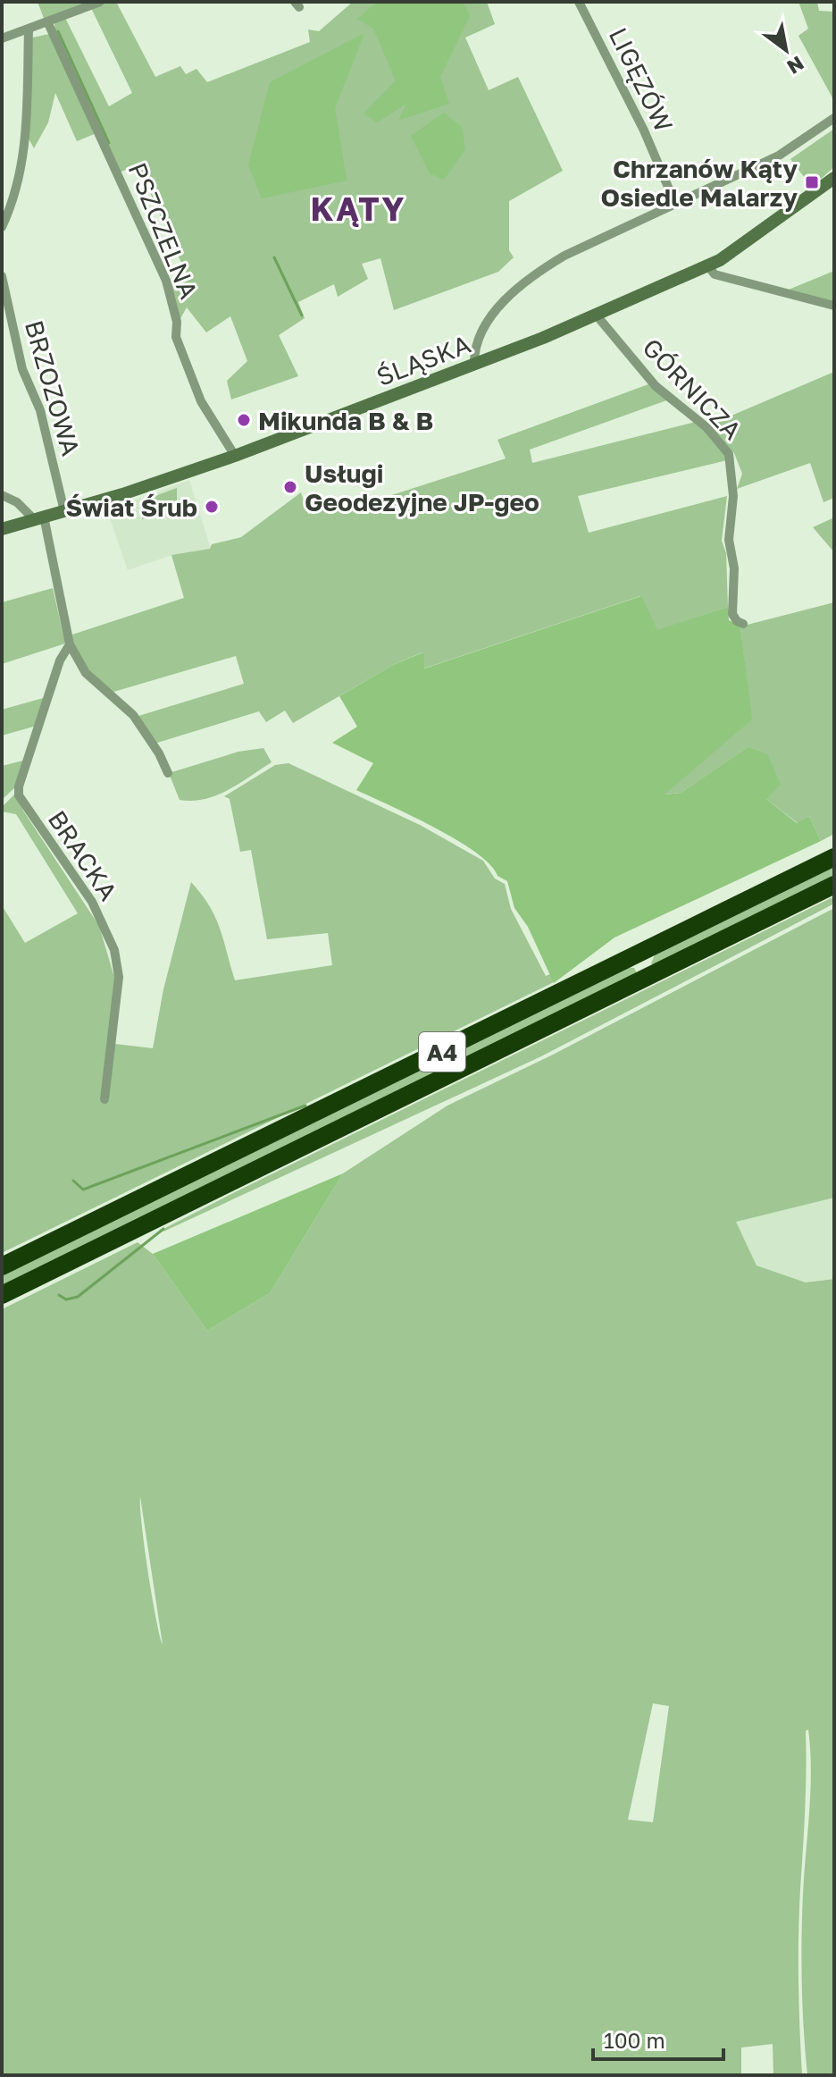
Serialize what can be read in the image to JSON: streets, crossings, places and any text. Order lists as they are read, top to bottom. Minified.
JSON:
{"streets":{"highway":["A4"],"main road":["ŚLĄSKA"],"street":["LIGĘZÓW","PSZCZELNA","BRZOZOWA","GÓRNICZA","BRACKA"]},"crossings":[["PSZCZELNA","ŚLĄSKA"],["ŚLĄSKA","BRZOZOWA"],["ŚLĄSKA","GÓRNICZA"]],"districts":["KĄTY"],"places":{"transit":["Chrzanów Kąty Osiedle Malarzy"],"other":["Mikunda B & B","Usługi Geodezyjne JP-geo","Świat Śrub"]},"scale_bar":"100 m","north":"bottom right"}
